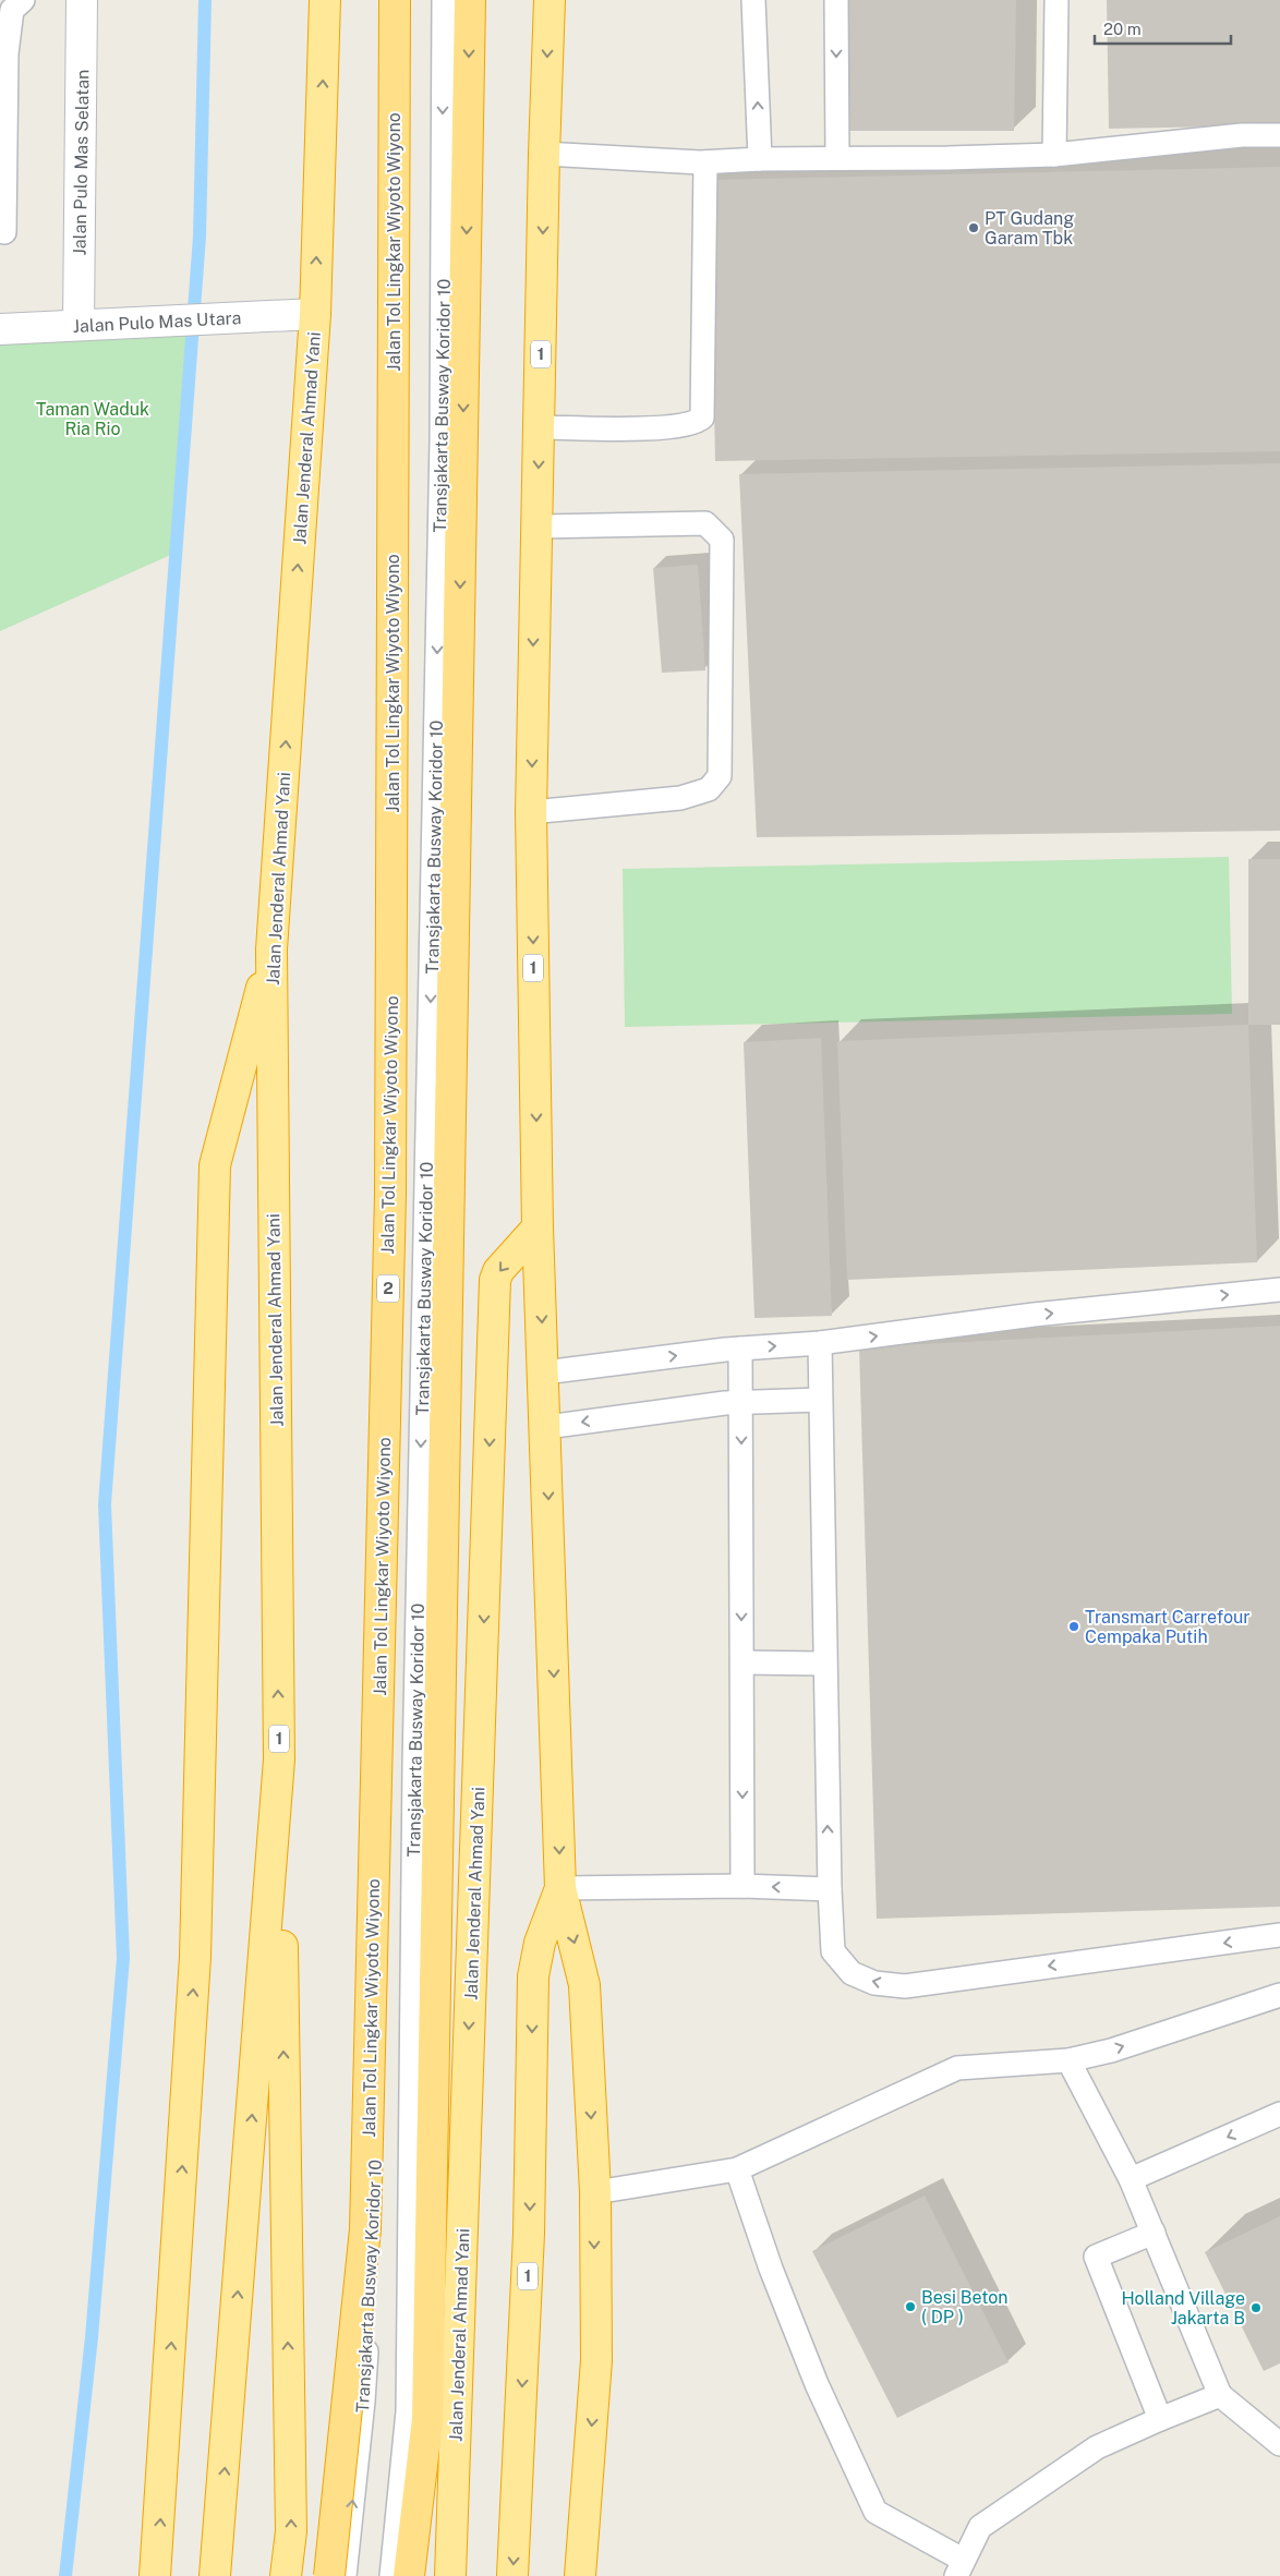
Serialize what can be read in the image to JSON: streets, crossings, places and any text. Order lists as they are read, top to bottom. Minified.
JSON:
{"streets":{"highway":["Jalan Tol Lingkar Wiyoto Wiyono","1","Jalan Jenderal Ahmad Yani","2"],"street":["Jalan Pulo Mas Selatan","Jalan Pulo Mas Utara"],"lane":["Transjakarta Busway Koridor 10"]},"crossings":[["Jalan Pulo Mas Selatan","Jalan Pulo Mas Utara"],["Jalan Pulo Mas Utara","Jalan Jenderal Ahmad Yani"],["1","Jalan Jenderal Ahmad Yani"]],"parks":["Taman Waduk Ria Rio"],"places":["PT Gudang Garam Tbk","Transmart Carrefour Cempaka Putih","Besi Beton ( DP )","Holland Village Jakarta B"],"scale_bar":"20 m"}
